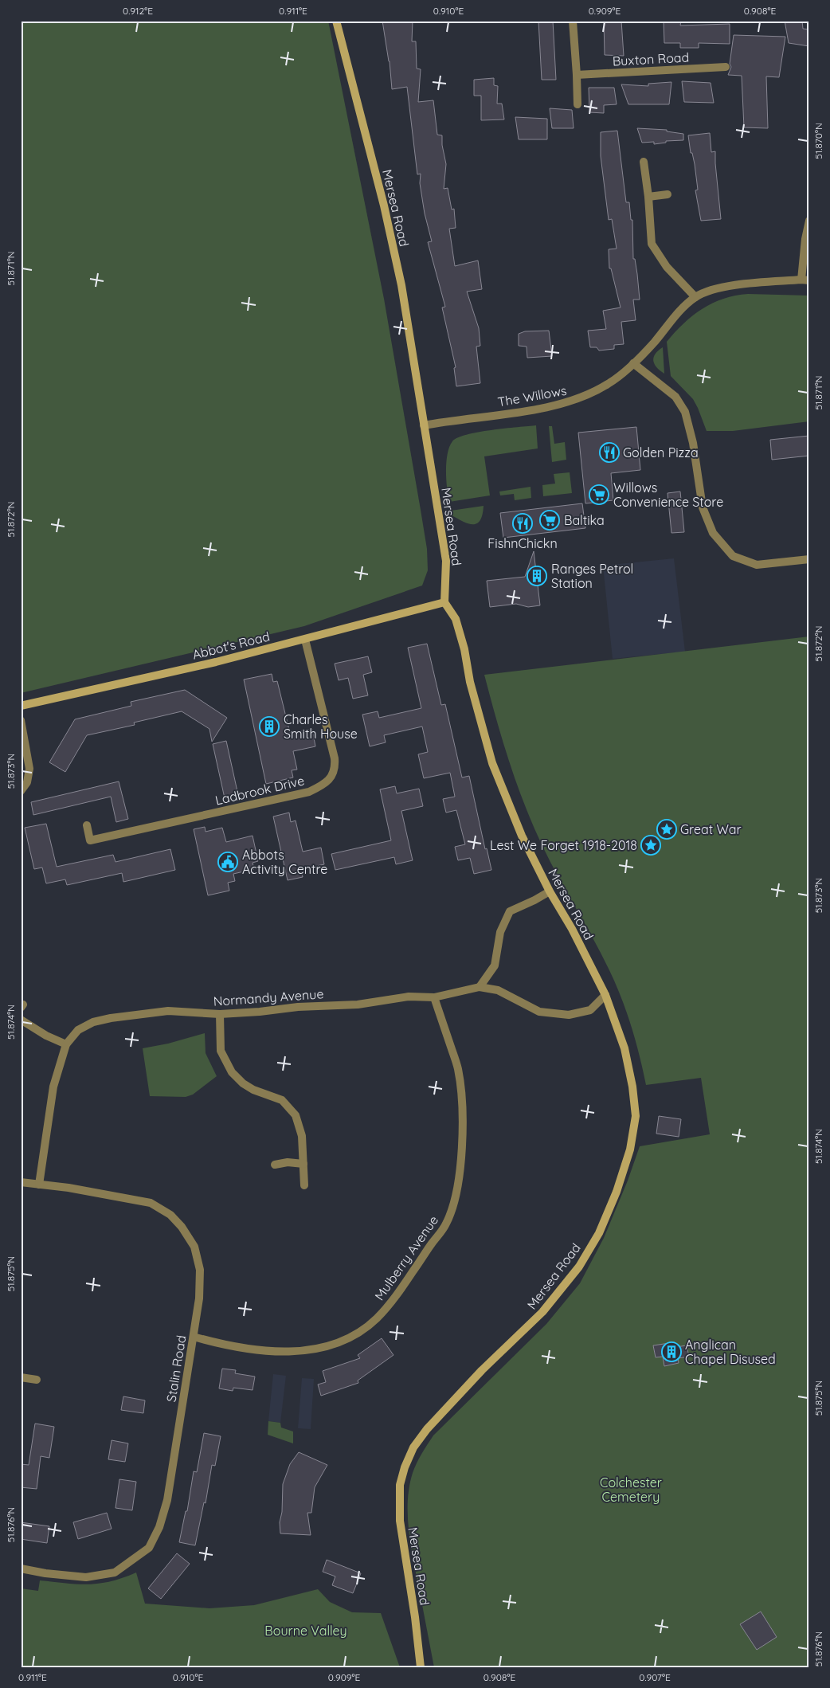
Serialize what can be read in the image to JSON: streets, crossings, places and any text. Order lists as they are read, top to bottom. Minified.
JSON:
{"streets":{"main road":["Mersea Road","Abbot's Road"],"street":["Buxton Road","The Willows","Ladbrook Drive","Normandy Avenue","Mulberry Avenue","Stalin Road"]},"crossings":[["Mersea Road","The Willows"],["Mersea Road","Abbot's Road"],["Mersea Road","Normandy Avenue"],["Abbot's Road","Ladbrook Drive"],["Normandy Avenue","Mulberry Avenue"],["Normandy Avenue","Stalin Road"],["Mulberry Avenue","Stalin Road"]],"parks":["Colchester Cemetery","Bourne Valley"],"places":{"restaurant":["Golden Pizza","FishnChickn"],"supermarket":["Willows Convenience Store","Baltika"],"building":["Ranges Petrol Station","Charles Smith House","Anglican Chapel Disused"],"place":["Great War","Lest We Forget 1918-2018"],"public building":["Abbots Activity Centre"]},"coordinates":["0.912°E","0.911°E","0.910°E","0.909°E","0.908°E","51.870°N","51.871°N","51.872°N","51.873°N","51.874°N","51.875°N","51.876°N","0.907°E"]}
